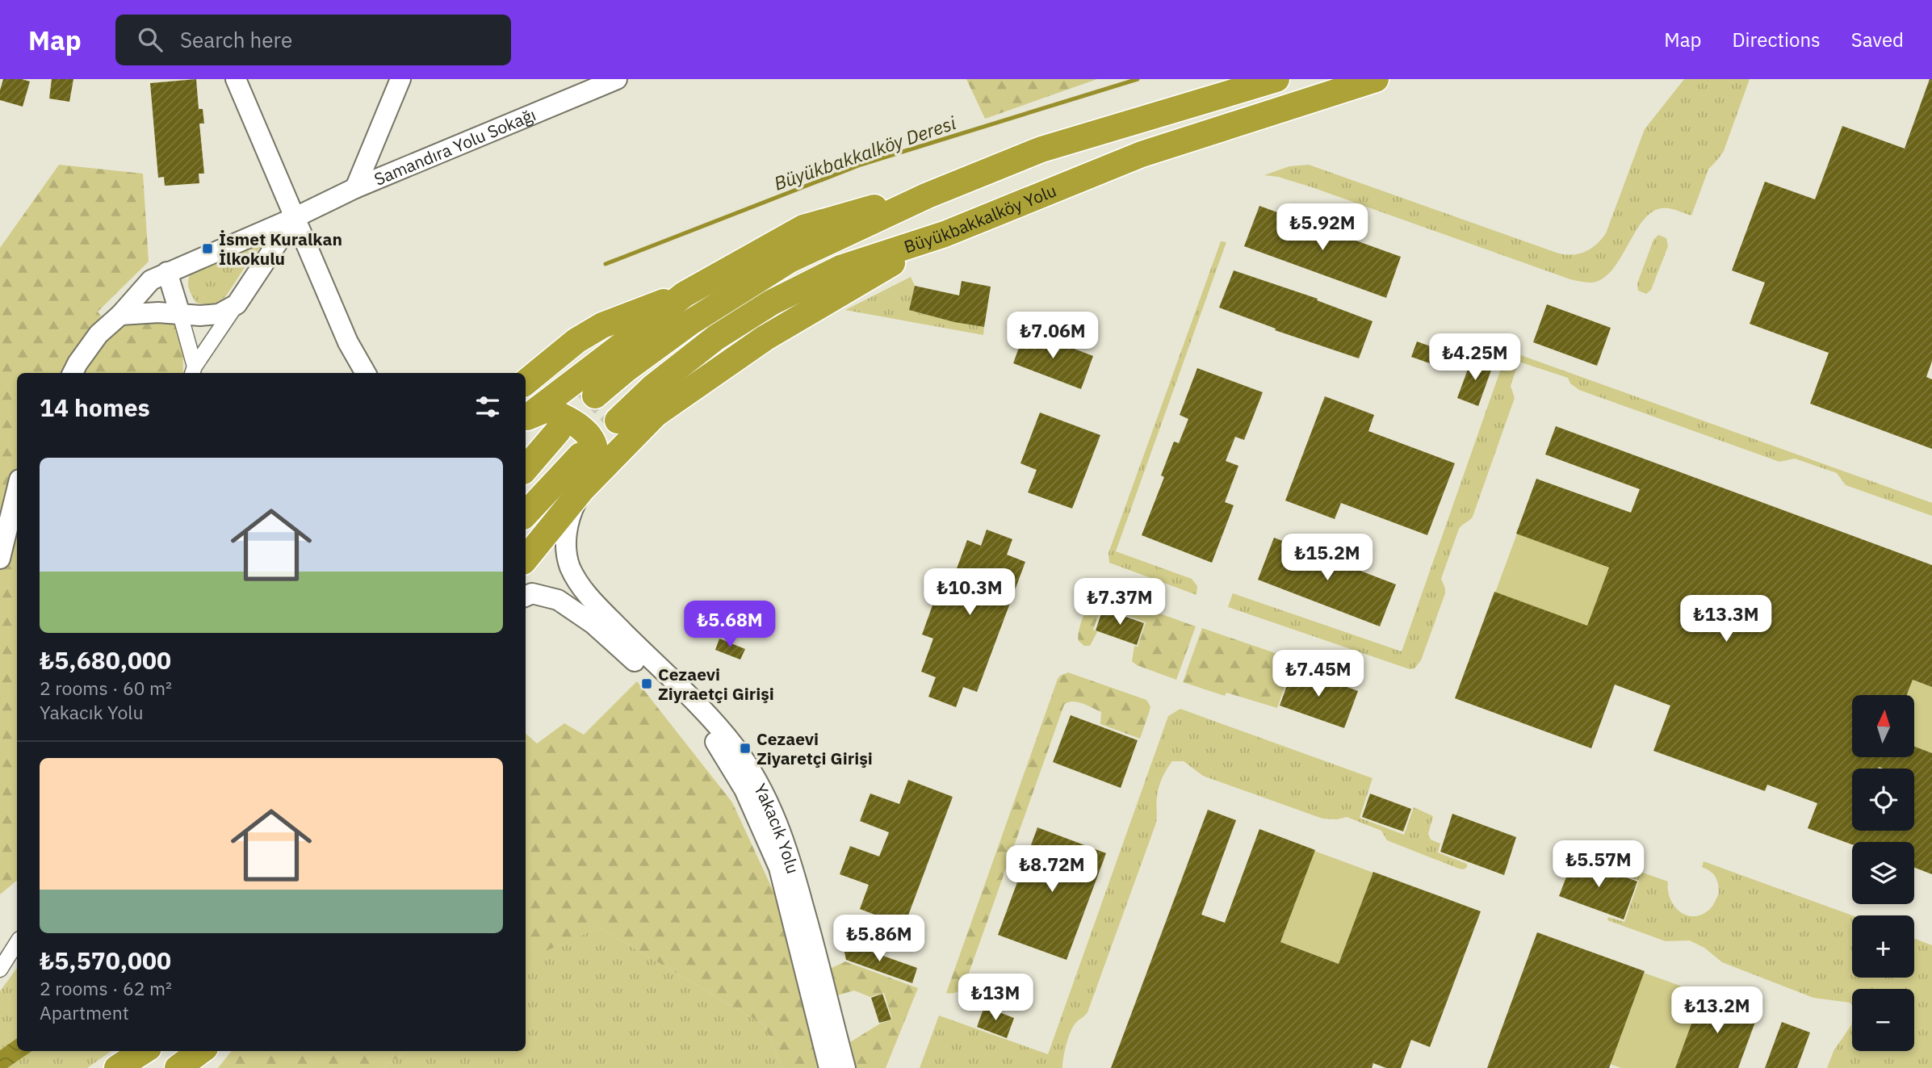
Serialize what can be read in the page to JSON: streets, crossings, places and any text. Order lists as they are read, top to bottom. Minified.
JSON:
{"streets":{"highway":["Büyükbakkalköy Yolu"],"main road":["Samandıra Yolu Sokağı","Yakacık Yolu"]},"water":["Büyükbakkalköy Deresi"],"places":{"transit":["İsmet Kuralkan İlkokulu","Cezaevi Ziyraetçi Girişi","Cezaevi Ziyaretçi Girişi"]},"north":"top","page":{"header":"Map","search":"Search here","nav":["Map","Directions","Saved"],"price":["₺5.92M","₺7.06M","₺4.25M","₺15.2M","₺10.3M","₺7.37M","₺13.3M","₺5.68M","₺7.45M","₺5.57M","₺8.72M","₺5.86M","₺13M","₺13.2M"],"heading":"14 homes","list":[{"name":"₺5,680,000","note":"2 rooms · 60 m² · Yakacık Yolu"},{"name":"₺5,570,000","note":"2 rooms · 62 m² · Apartment"}],"map_buttons":["+","−"]}}
